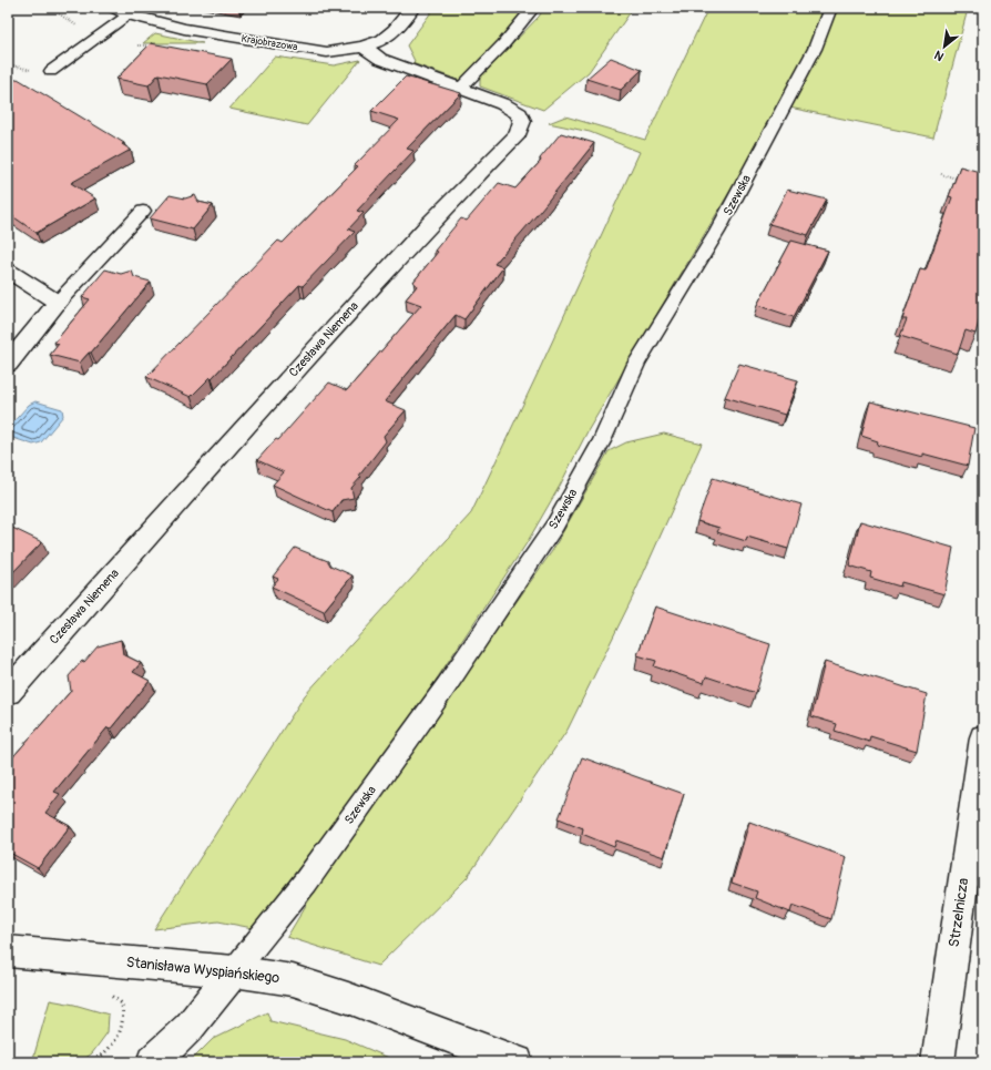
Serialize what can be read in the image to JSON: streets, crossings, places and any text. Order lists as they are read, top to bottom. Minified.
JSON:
{"streets":{"street":["Krajobrazowa","Czesława Niemena","Strzelnicza","Stanisława Wyspiańskiego"],"lane":["Szewska"]},"crossings":[["Krajobrazowa","Czesława Niemena"],["Szewska","Stanisława Wyspiańskiego"]],"north":"bottom left"}
